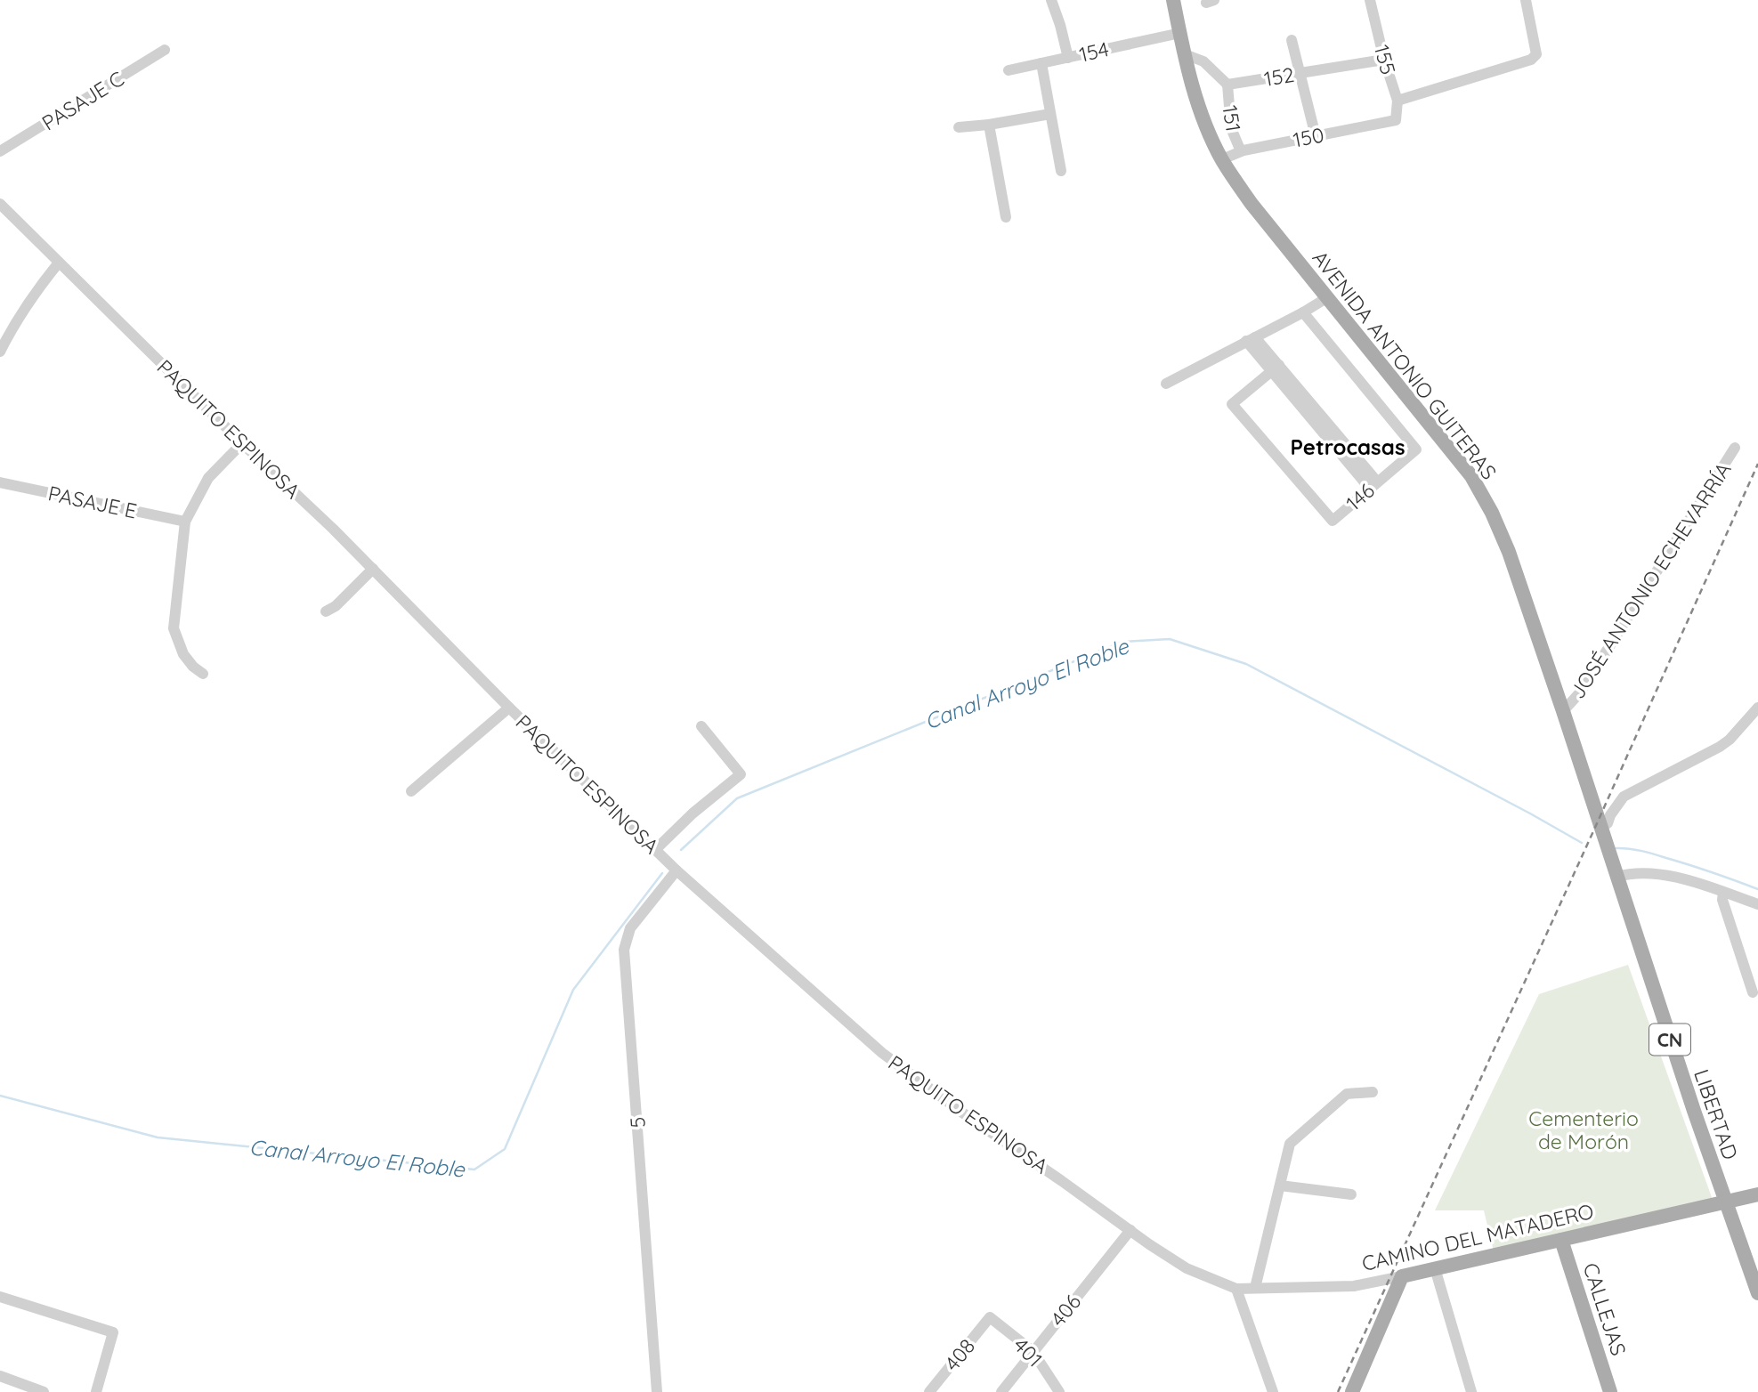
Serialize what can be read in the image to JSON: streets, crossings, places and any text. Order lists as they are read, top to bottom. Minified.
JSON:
{"streets":{"main road":["AVENIDA ANTONIO GUITERAS","CN","LIBERTAD","CAMINO DEL MATADERO","CALLEJAS"],"street":["154","155","152","PASAJE C","151","150","PAQUITO ESPINOSA","146","PASAJE E","JOSÉ ANTONIO ECHEVARRÍA","5","406","401","408"]},"crossings":[["154","AVENIDA ANTONIO GUITERAS"],["155","152"],["155","150"],["152","151"],["151","150"],["150","AVENIDA ANTONIO GUITERAS"],["AVENIDA ANTONIO GUITERAS","JOSÉ ANTONIO ECHEVARRÍA"],["AVENIDA ANTONIO GUITERAS","LIBERTAD"],["PAQUITO ESPINOSA","5"],["PAQUITO ESPINOSA","CAMINO DEL MATADERO"],["PAQUITO ESPINOSA","406"],["LIBERTAD","CAMINO DEL MATADERO"],["CAMINO DEL MATADERO","CALLEJAS"],["406","401"],["401","408"]],"districts":["Petrocasas"],"water":["Canal Arroyo El Roble"],"parks":["Cementerio de Morón"]}
